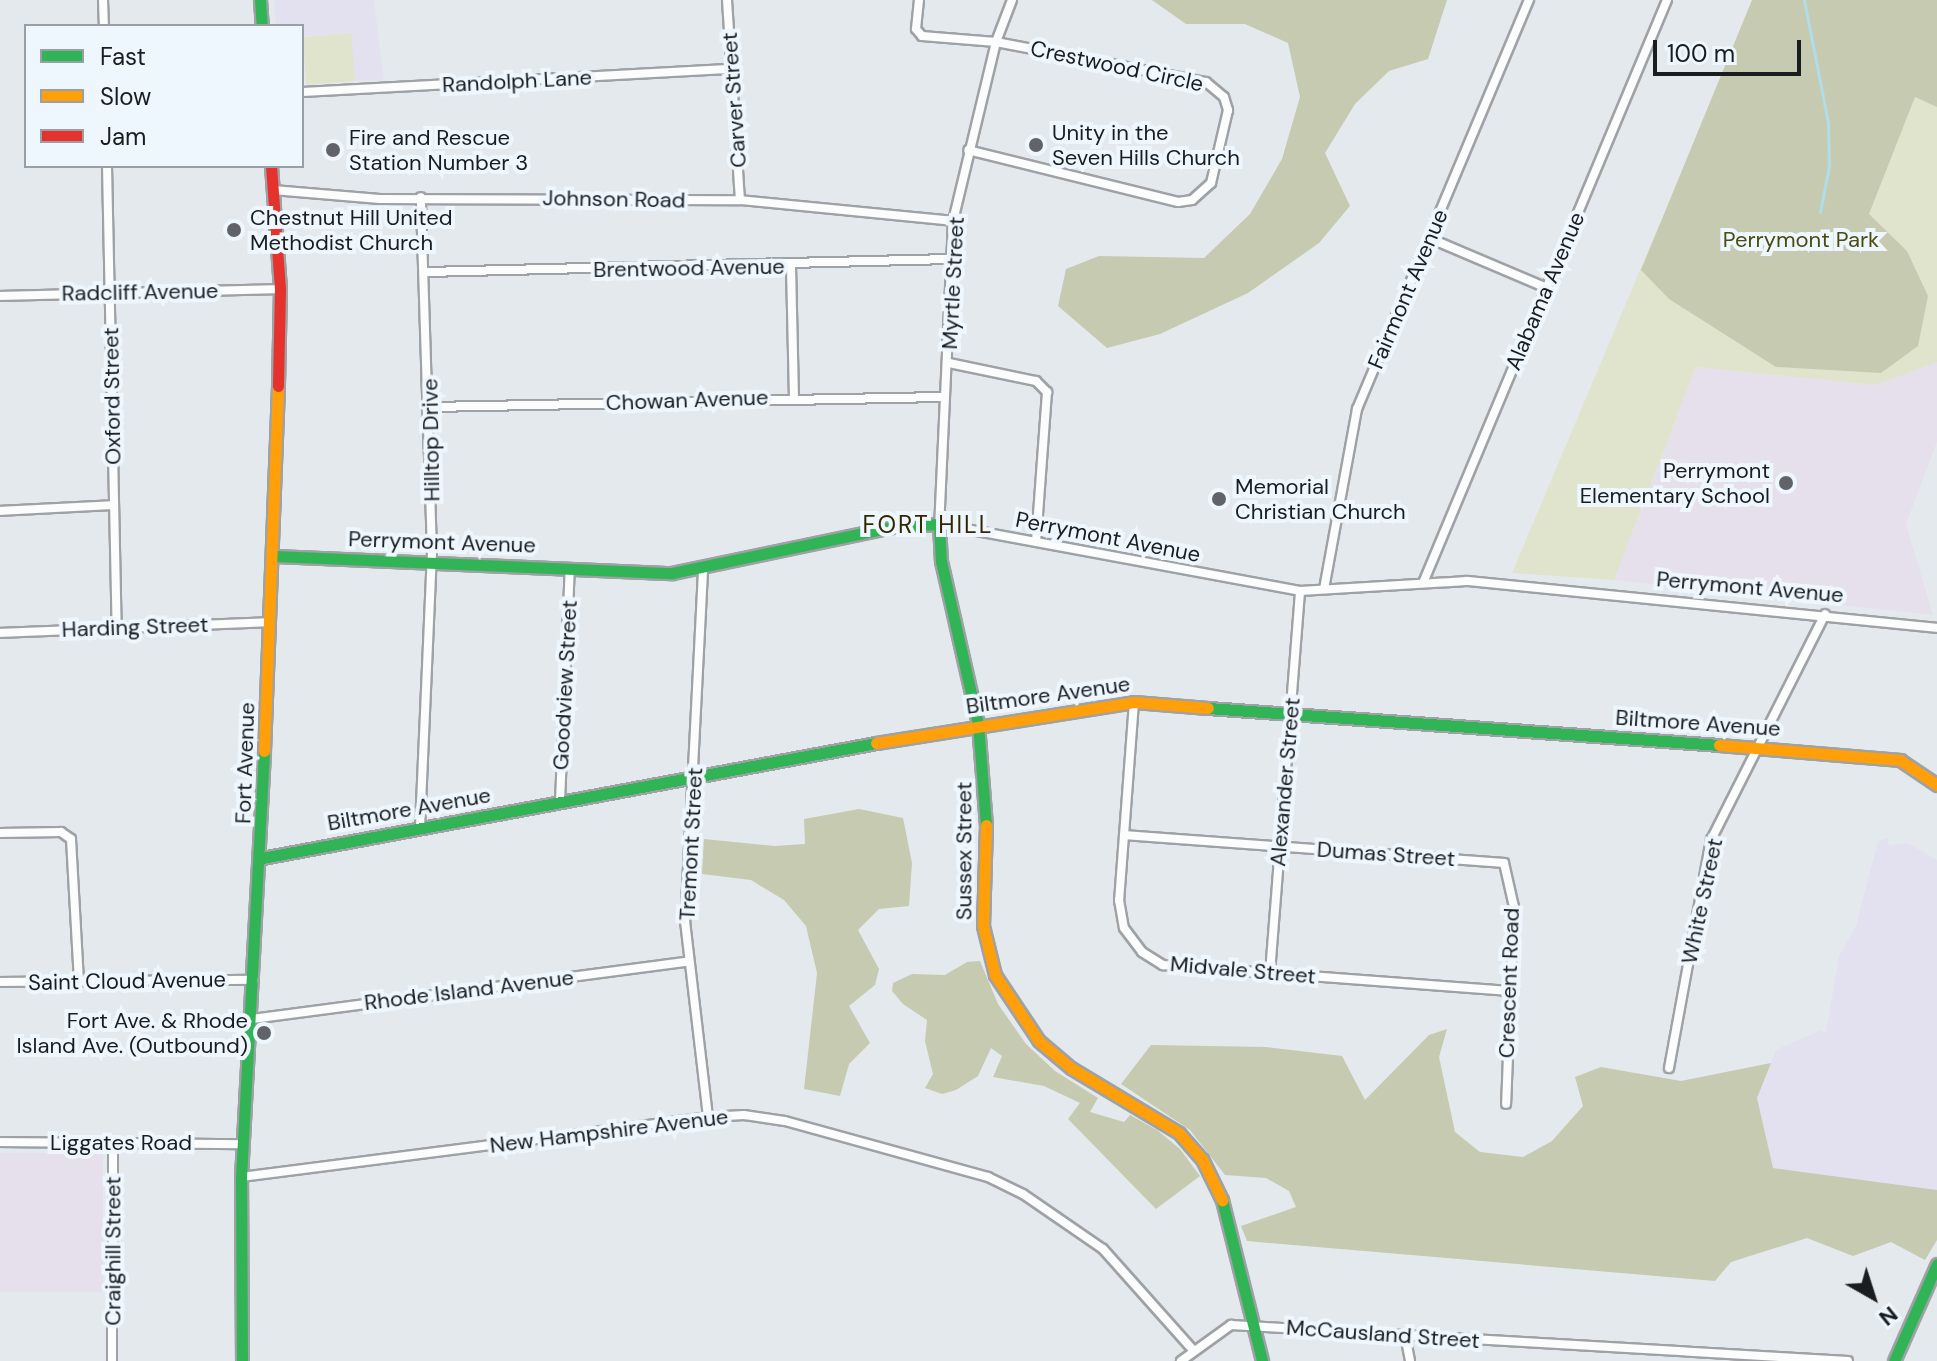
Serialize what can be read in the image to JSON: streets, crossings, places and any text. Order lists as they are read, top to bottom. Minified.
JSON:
{"streets":{"street":["Crestwood Circle","Randolph Lane","Carver Street","Johnson Road","Brentwood Avenue","Myrtle Street","Fairmont Avenue","Alabama Avenue","Radcliff Avenue","Oxford Street","Chowan Avenue","Hilltop Drive","Perrymont Avenue","Harding Street","Goodview Street","Biltmore Avenue","Fort Avenue","Alexander Street","Tremont Street","Sussex Street","Dumas Street","White Street","Midvale Street","Saint Cloud Avenue","Crescent Road","Rhode Island Avenue","New Hampshire Avenue","Liggates Road","Craighill Street","McCausland Street"]},"crossings":[["Crestwood Circle","Myrtle Street"],["Randolph Lane","Carver Street"],["Carver Street","Johnson Road"],["Johnson Road","Myrtle Street"],["Johnson Road","Hilltop Drive"],["Johnson Road","Fort Avenue"],["Brentwood Avenue","Myrtle Street"],["Brentwood Avenue","Hilltop Drive"],["Myrtle Street","Chowan Avenue"],["Myrtle Street","Perrymont Avenue"],["Myrtle Street","Sussex Street"],["Fairmont Avenue","Perrymont Avenue"],["Alabama Avenue","Perrymont Avenue"],["Radcliff Avenue","Oxford Street"],["Radcliff Avenue","Fort Avenue"],["Oxford Street","Harding Street"],["Chowan Avenue","Hilltop Drive"],["Hilltop Drive","Perrymont Avenue"],["Hilltop Drive","Biltmore Avenue"],["Perrymont Avenue","Goodview Street"],["Perrymont Avenue","Fort Avenue"],["Perrymont Avenue","Alexander Street"],["Perrymont Avenue","Tremont Street"],["Perrymont Avenue","Sussex Street"],["Perrymont Avenue","White Street"],["Harding Street","Fort Avenue"],["Goodview Street","Biltmore Avenue"],["Biltmore Avenue","Fort Avenue"],["Biltmore Avenue","Alexander Street"],["Biltmore Avenue","Tremont Street"],["Biltmore Avenue","Sussex Street"],["Biltmore Avenue","White Street"],["Biltmore Avenue","Midvale Street"],["Fort Avenue","Saint Cloud Avenue"],["Fort Avenue","Rhode Island Avenue"],["Fort Avenue","New Hampshire Avenue"],["Fort Avenue","Liggates Road"],["Alexander Street","Dumas Street"],["Alexander Street","Midvale Street"],["Tremont Street","Rhode Island Avenue"],["Tremont Street","New Hampshire Avenue"],["Sussex Street","McCausland Street"],["Dumas Street","Midvale Street"],["Dumas Street","Crescent Road"],["Midvale Street","Crescent Road"],["New Hampshire Avenue","McCausland Street"],["Liggates Road","Craighill Street"]],"districts":["FORT HILL"],"parks":["Perrymont Park"],"places":["Unity in the Seven Hills Church","Fire and Rescue Station Number 3","Chestnut Hill United Methodist Church","Perrymont Elementary School","Memorial Christian Church","Fort Ave. & Rhode Island Ave. (Outbound)"],"legend":["Fast","Slow","Jam"],"scale_bar":"100 m","north":"bottom right"}
